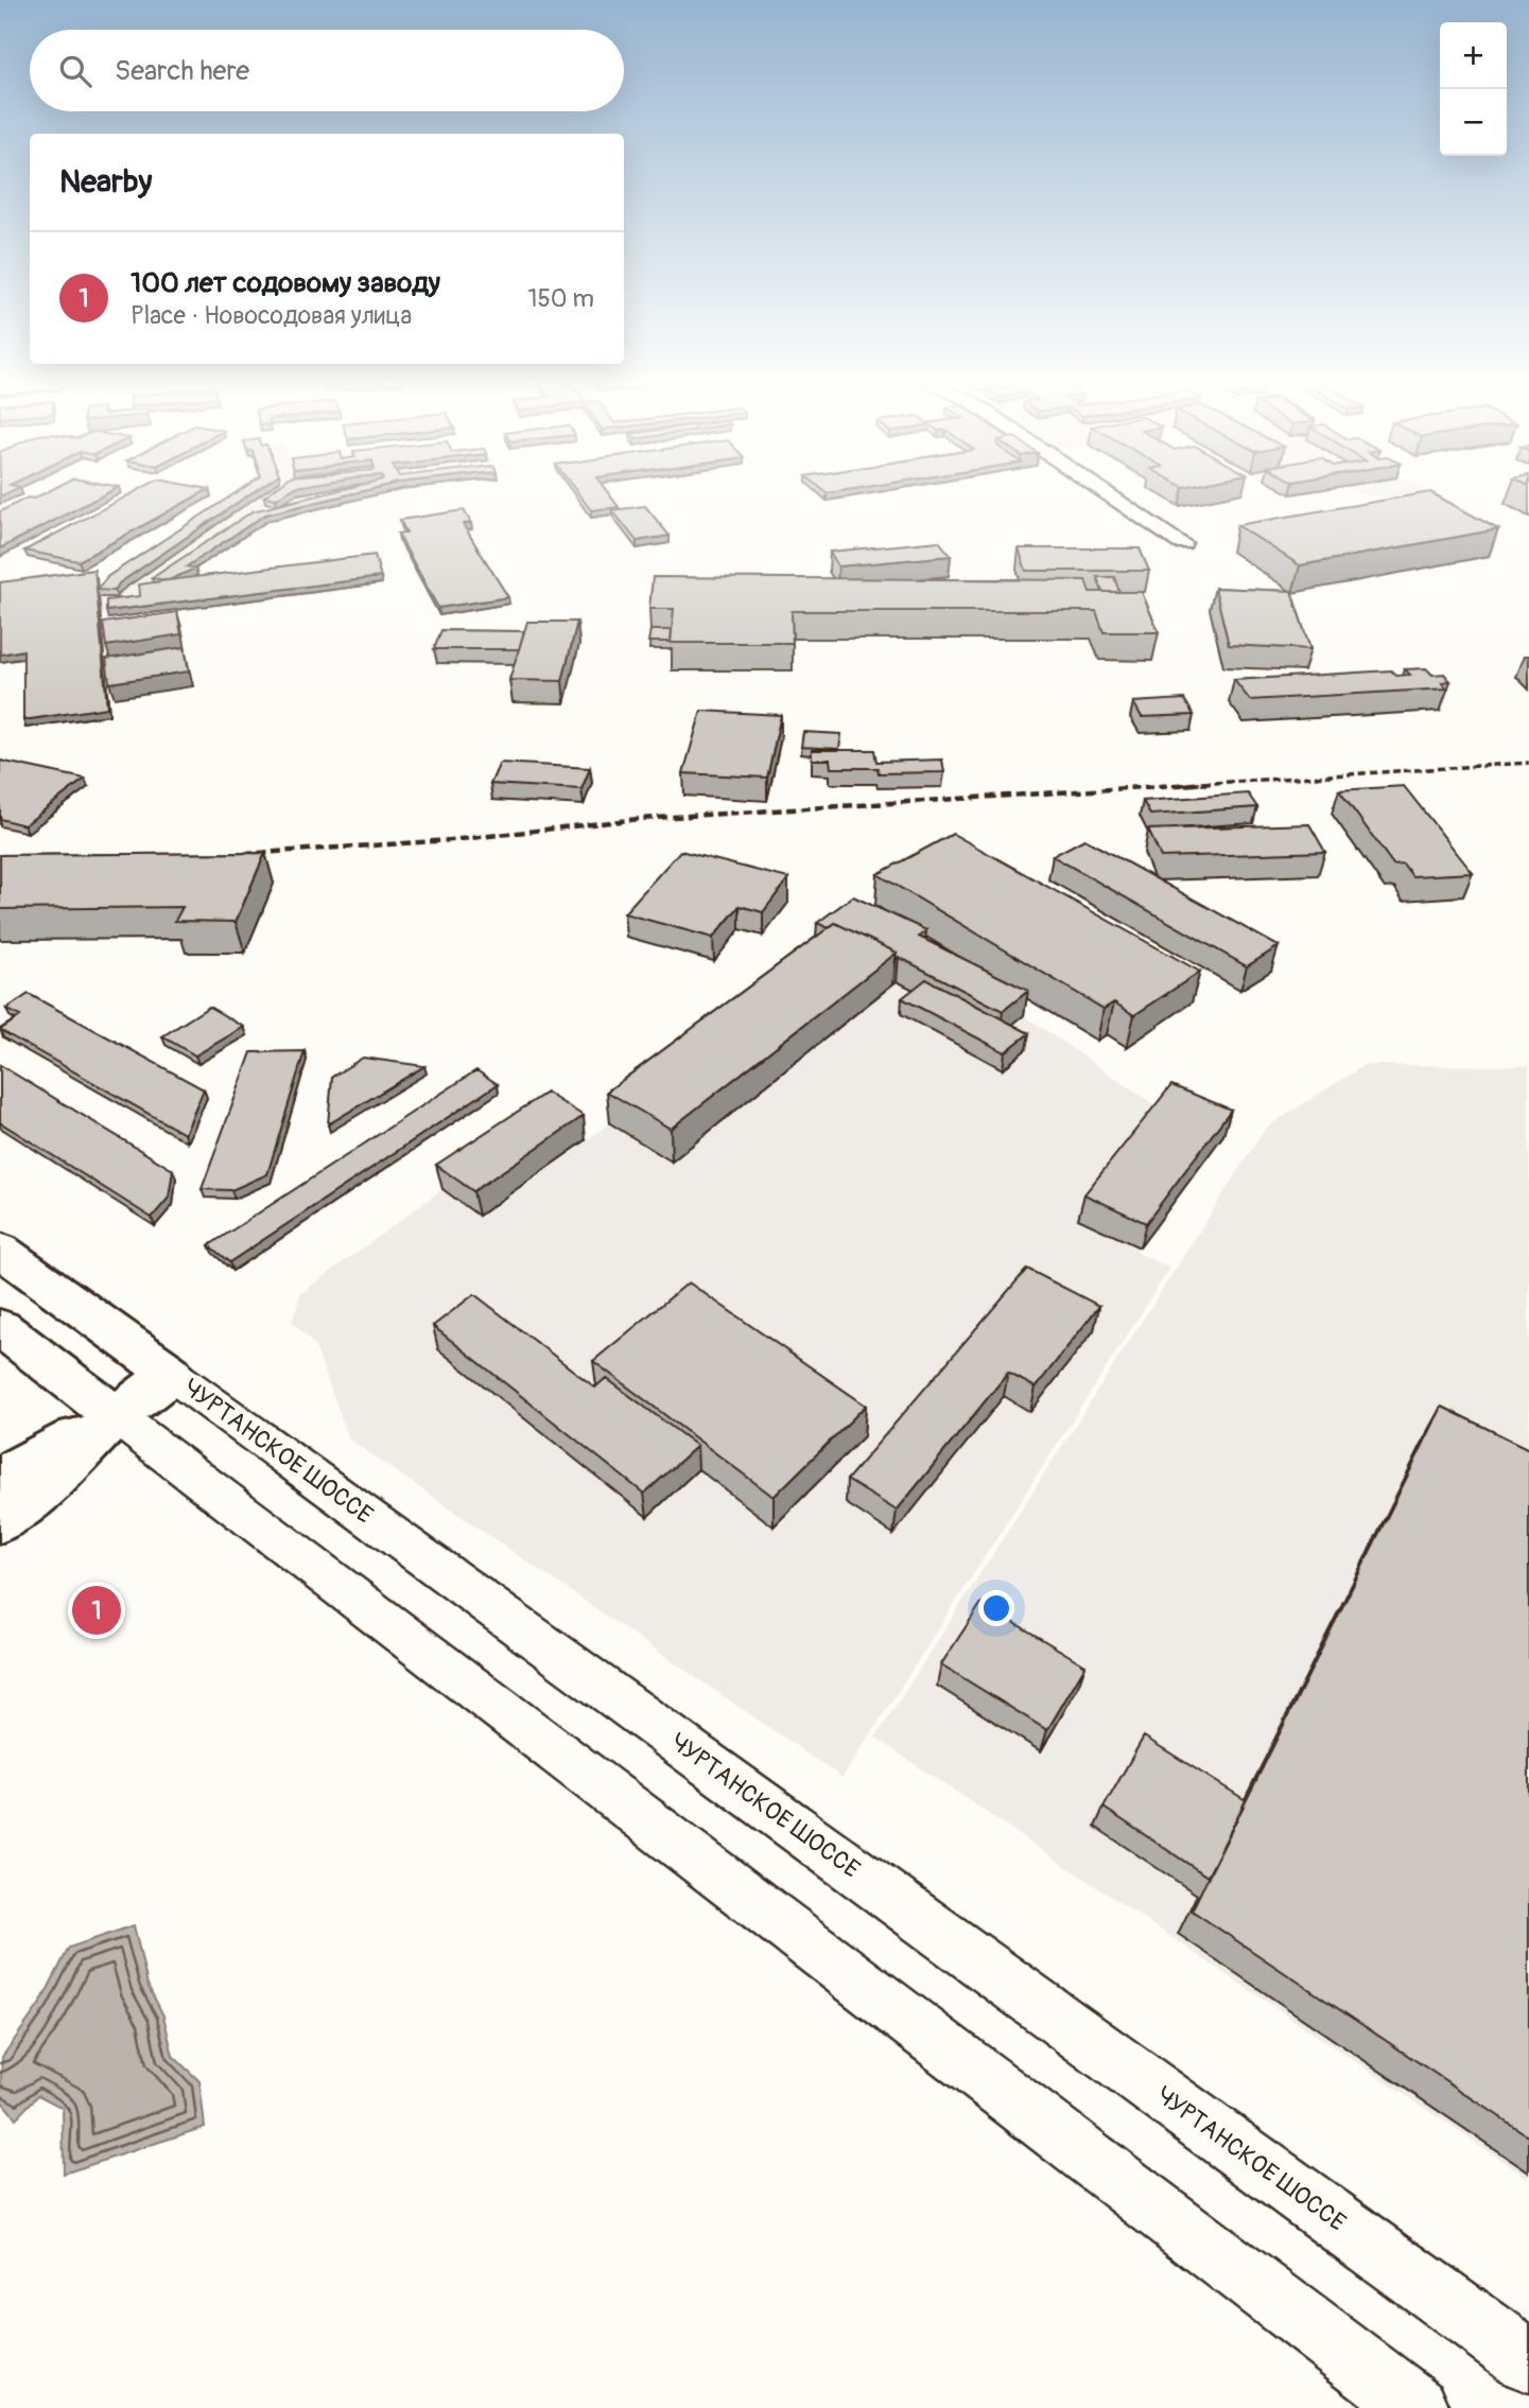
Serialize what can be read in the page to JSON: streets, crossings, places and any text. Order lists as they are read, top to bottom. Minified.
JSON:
{"streets":{"main road":["ЧУРТАНСКОЕ ШОССЕ"]},"page":{"map_buttons":["+","−"],"search":"Search here","heading":"Nearby","list":[{"mark":"1","name":"100 лет содовому заводу","note":"Place · Новосодовая улица","value":"150 m"}],"pins":"1"}}
